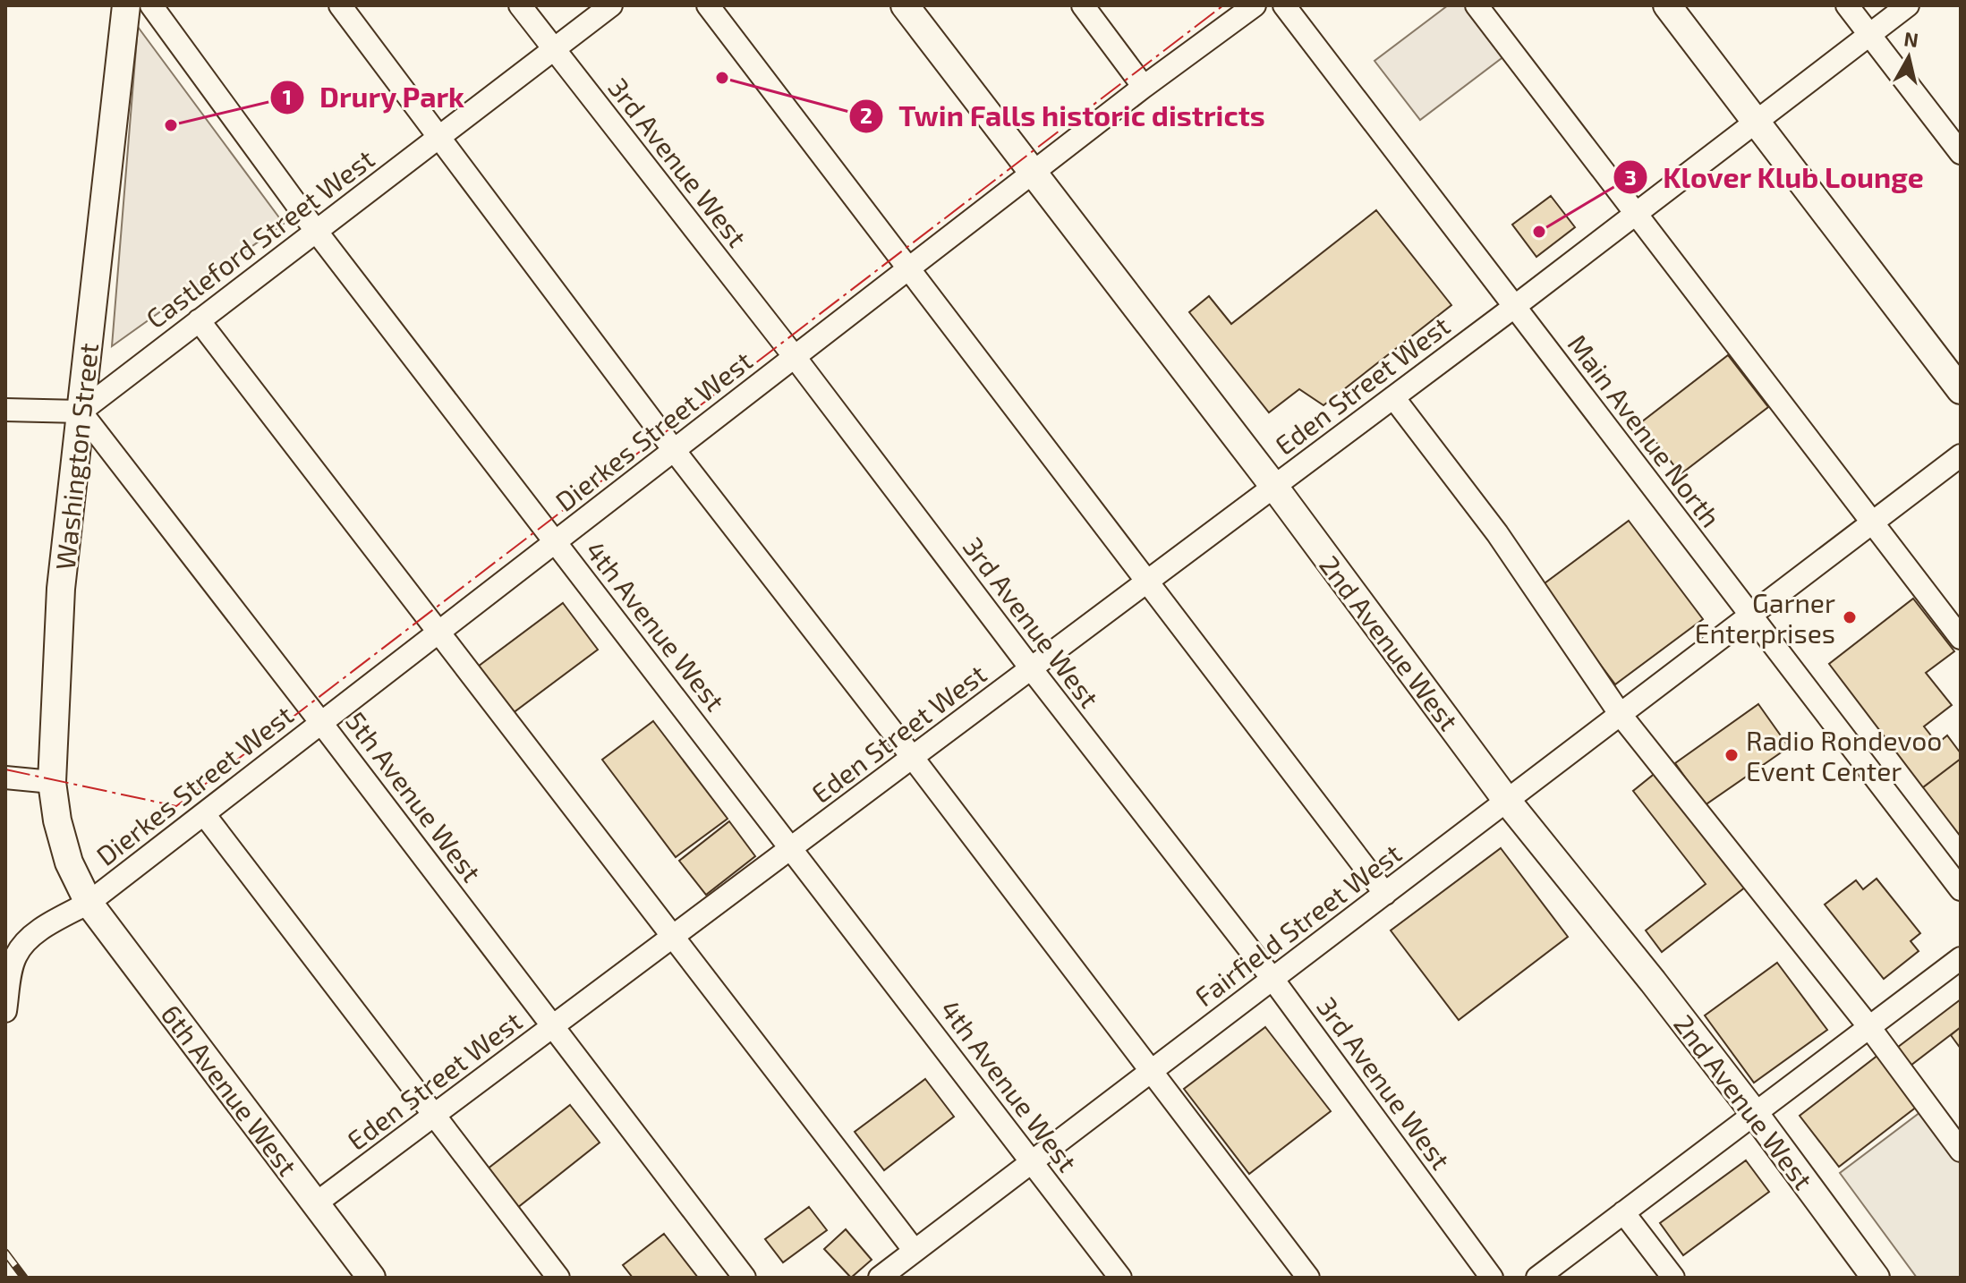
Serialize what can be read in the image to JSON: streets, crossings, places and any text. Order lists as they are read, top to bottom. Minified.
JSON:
{"streets":{"main road":["Washington Street","2nd Avenue West","6th Avenue West"],"street":["3rd Avenue West","Castleford Street West","Eden Street West","Dierkes Street West","Main Avenue North","4th Avenue West","5th Avenue West","Fairfield Street West"]},"crossings":[["3rd Avenue West","Castleford Street West"],["3rd Avenue West","Eden Street West"],["3rd Avenue West","Dierkes Street West"],["3rd Avenue West","Fairfield Street West"],["Castleford Street West","Washington Street"],["Castleford Street West","4th Avenue West"],["Castleford Street West","5th Avenue West"],["Eden Street West","Main Avenue North"],["Eden Street West","4th Avenue West"],["Eden Street West","2nd Avenue West"],["Eden Street West","5th Avenue West"],["Eden Street West","6th Avenue West"],["Dierkes Street West","Washington Street"],["Dierkes Street West","4th Avenue West"],["Dierkes Street West","2nd Avenue West"],["Dierkes Street West","5th Avenue West"],["Dierkes Street West","6th Avenue West"],["Main Avenue North","Fairfield Street West"],["Washington Street","5th Avenue West"],["Washington Street","6th Avenue West"],["4th Avenue West","Fairfield Street West"],["2nd Avenue West","Fairfield Street West"]],"places":["Twin Falls historic districts","Drury Park","Klover Klub Lounge","Garner Enterprises","Radio Rondevoo Event Center"],"north":"top"}
